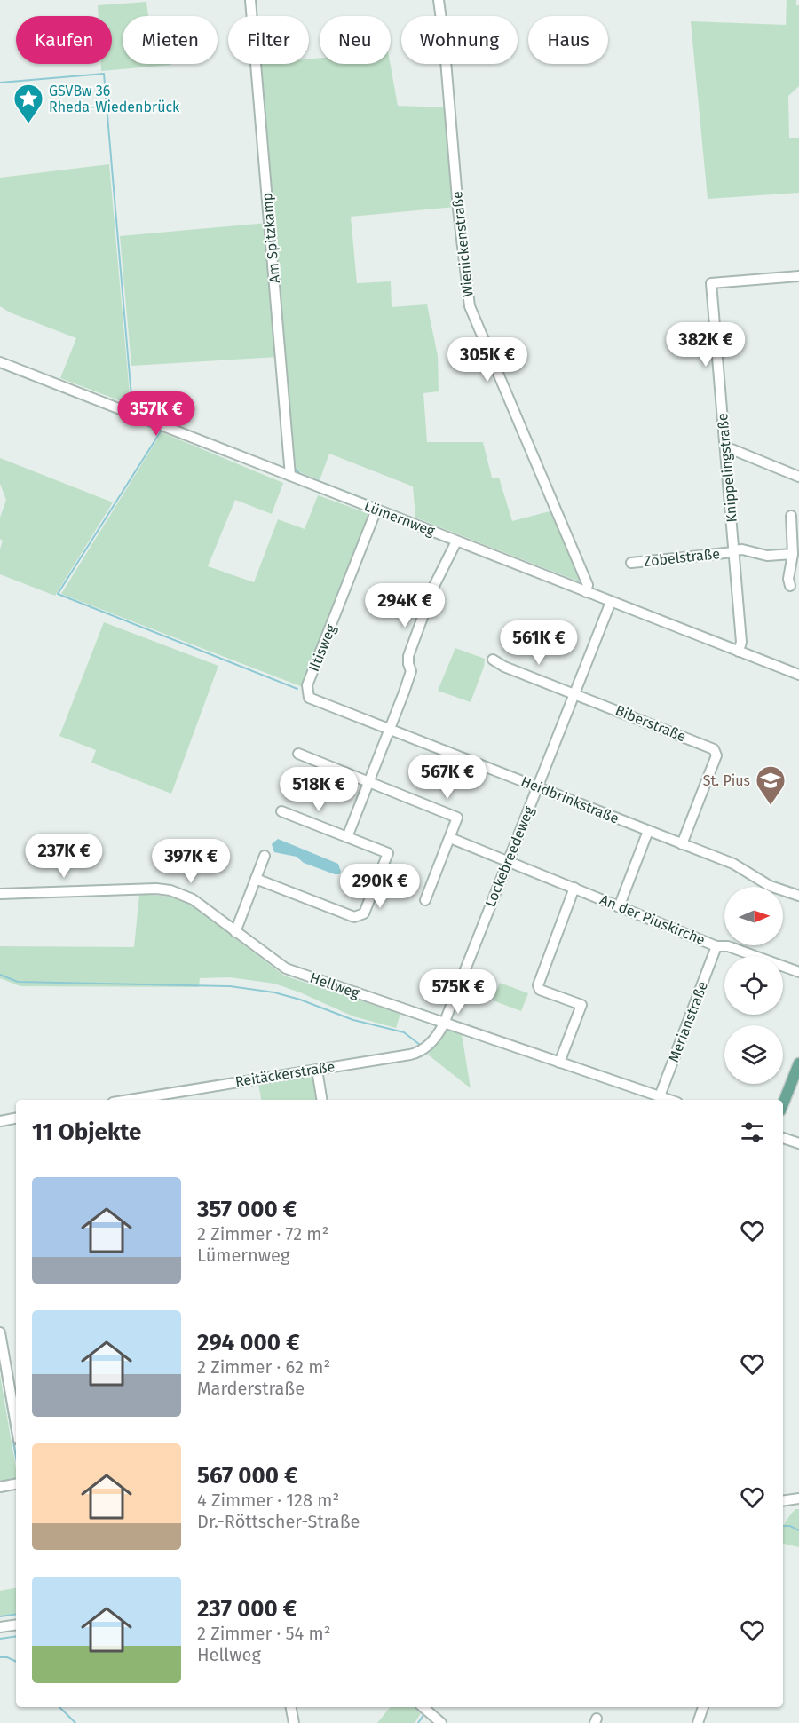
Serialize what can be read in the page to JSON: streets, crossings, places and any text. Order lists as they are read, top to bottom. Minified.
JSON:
{"streets":{"street":["Am Spitzkamp","Wienickenstraße","Knippelingstraße","Lümernweg","Zobelstraße","Iltisweg","Biberstraße","Heidbrinkstraße","Lockebreedeweg","An der Piuskirche","Hellweg","Merianstraße","Reitäckerstraße"]},"crossings":[["Am Spitzkamp","Lümernweg"],["Wienickenstraße","Lümernweg"],["Knippelingstraße","Lümernweg"],["Knippelingstraße","Zobelstraße"],["Lümernweg","Iltisweg"],["Lümernweg","Lockebreedeweg"],["Iltisweg","Heidbrinkstraße"],["Biberstraße","Heidbrinkstraße"],["Biberstraße","Lockebreedeweg"],["Heidbrinkstraße","Lockebreedeweg"],["Lockebreedeweg","An der Piuskirche"],["Lockebreedeweg","Hellweg"],["Lockebreedeweg","Reitäckerstraße"],["An der Piuskirche","Merianstraße"],["Hellweg","Merianstraße"],["Hellweg","Reitäckerstraße"]],"places":{"place":["GSVBw 36 Rheda-Wiedenbrück"],"school or university":["St. Pius"]},"north":"right","page":{"chip":["Kaufen","Mieten","Filter","Neu","Wohnung","Haus"],"price":["382K €","305K €","357K €","294K €","561K €","567K €","518K €","237K €","397K €","290K €","575K €"],"heading":"11 Objekte","list":[{"name":"357 000 €","note":"2 Zimmer · 72 m² · Lümernweg"},{"name":"294 000 €","note":"2 Zimmer · 62 m² · Marderstraße"},{"name":"567 000 €","note":"4 Zimmer · 128 m² · Dr.-Röttscher-Straße"},{"name":"237 000 €","note":"2 Zimmer · 54 m² · Hellweg"}]}}
